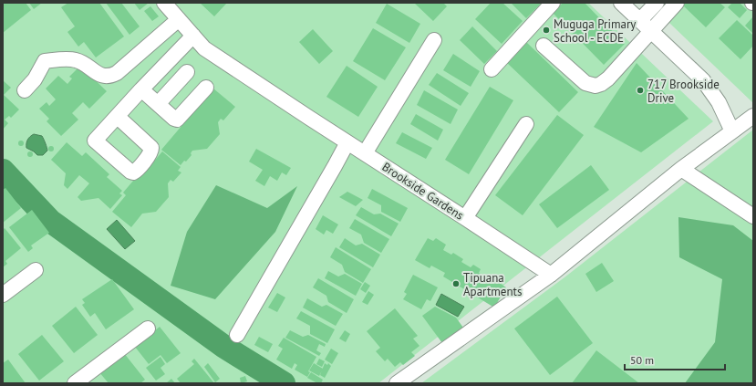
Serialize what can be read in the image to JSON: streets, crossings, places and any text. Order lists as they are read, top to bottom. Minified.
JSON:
{"streets":{"street":["Brookside Gardens"]},"places":["Muguga Primary School - ECDE","717 Brookside Drive","Tipuana Apartments"],"scale_bar":"50 m"}
